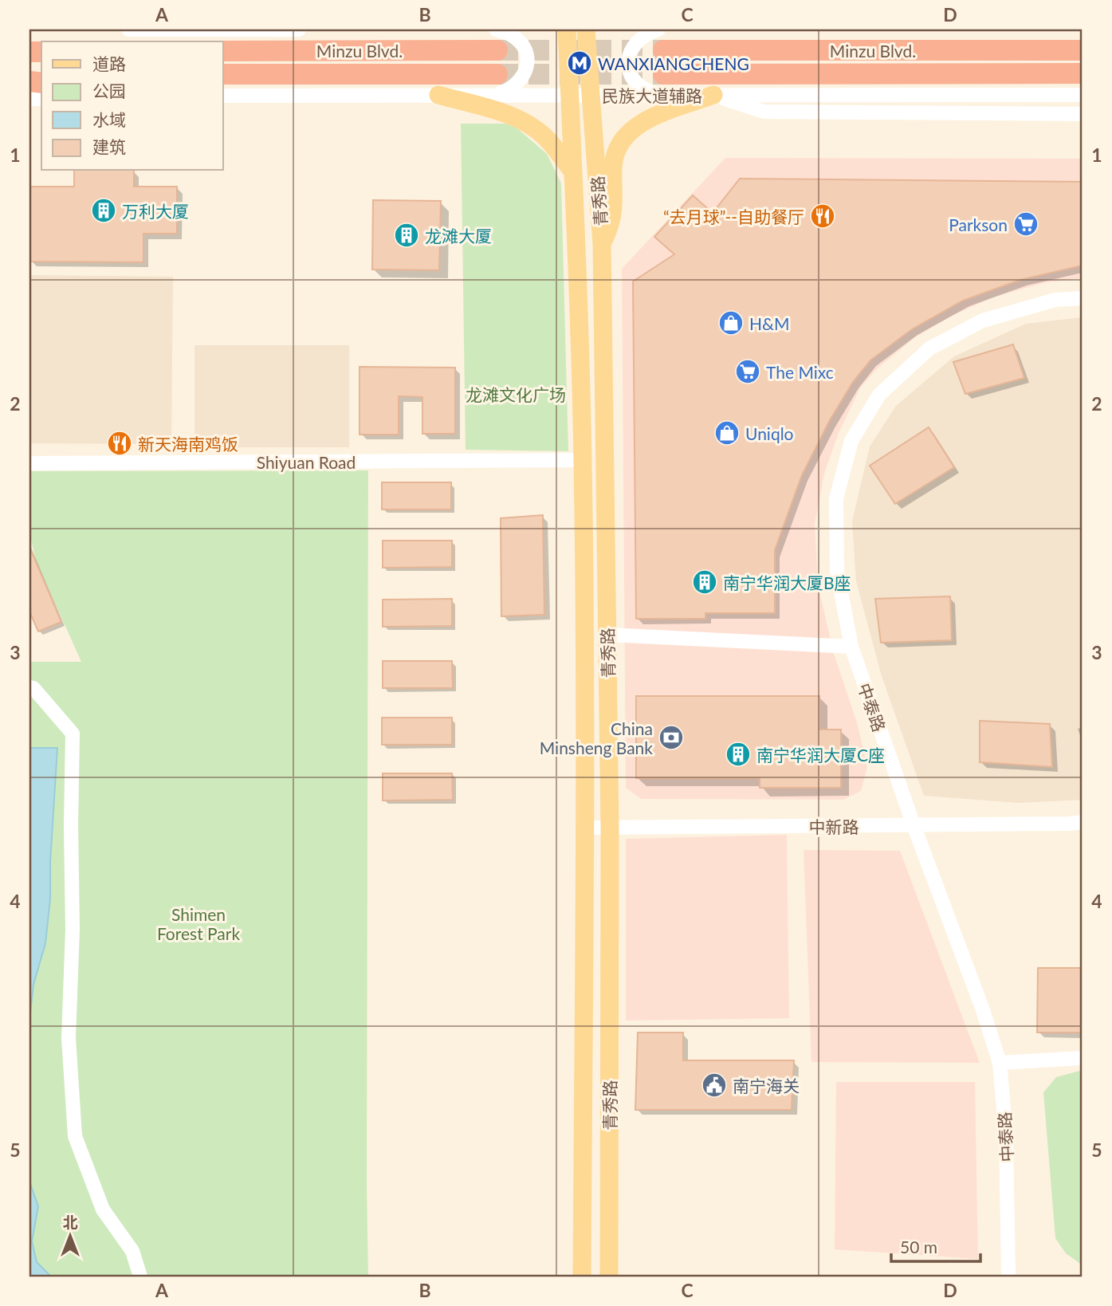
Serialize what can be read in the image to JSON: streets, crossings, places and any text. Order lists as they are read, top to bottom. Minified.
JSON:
{"streets":{"highway":["Minzu Blvd."],"main road":["青秀路"],"street":["民族大道辅路","Shiyuan Road","中泰路","中新路"]},"crossings":[["民族大道辅路","青秀路"],["青秀路","Shiyuan Road"],["青秀路","中新路"],["中泰路","中新路"]],"parks":["龙滩文化广场","Shimen Forest Park"],"places":{"metro station":["WANXIANGCHENG"],"building":["万利大厦","龙滩大厦","南宁华润大厦B座","南宁华润大厦C座"],"restaurant":["“去月球”--自助餐厅","新天海南鸡饭"],"supermarket":["Parkson","The Mixc"],"shop":["H&M","Uniqlo"],"bank":["China Minsheng Bank"],"public building":["南宁海关"]},"legend":["道路","公园","水域","建筑"],"scale_bar":"50 m","north":"top","grid":{"columns":["A","B","C","D"],"rows":["1","2","3","4","5"]}}
